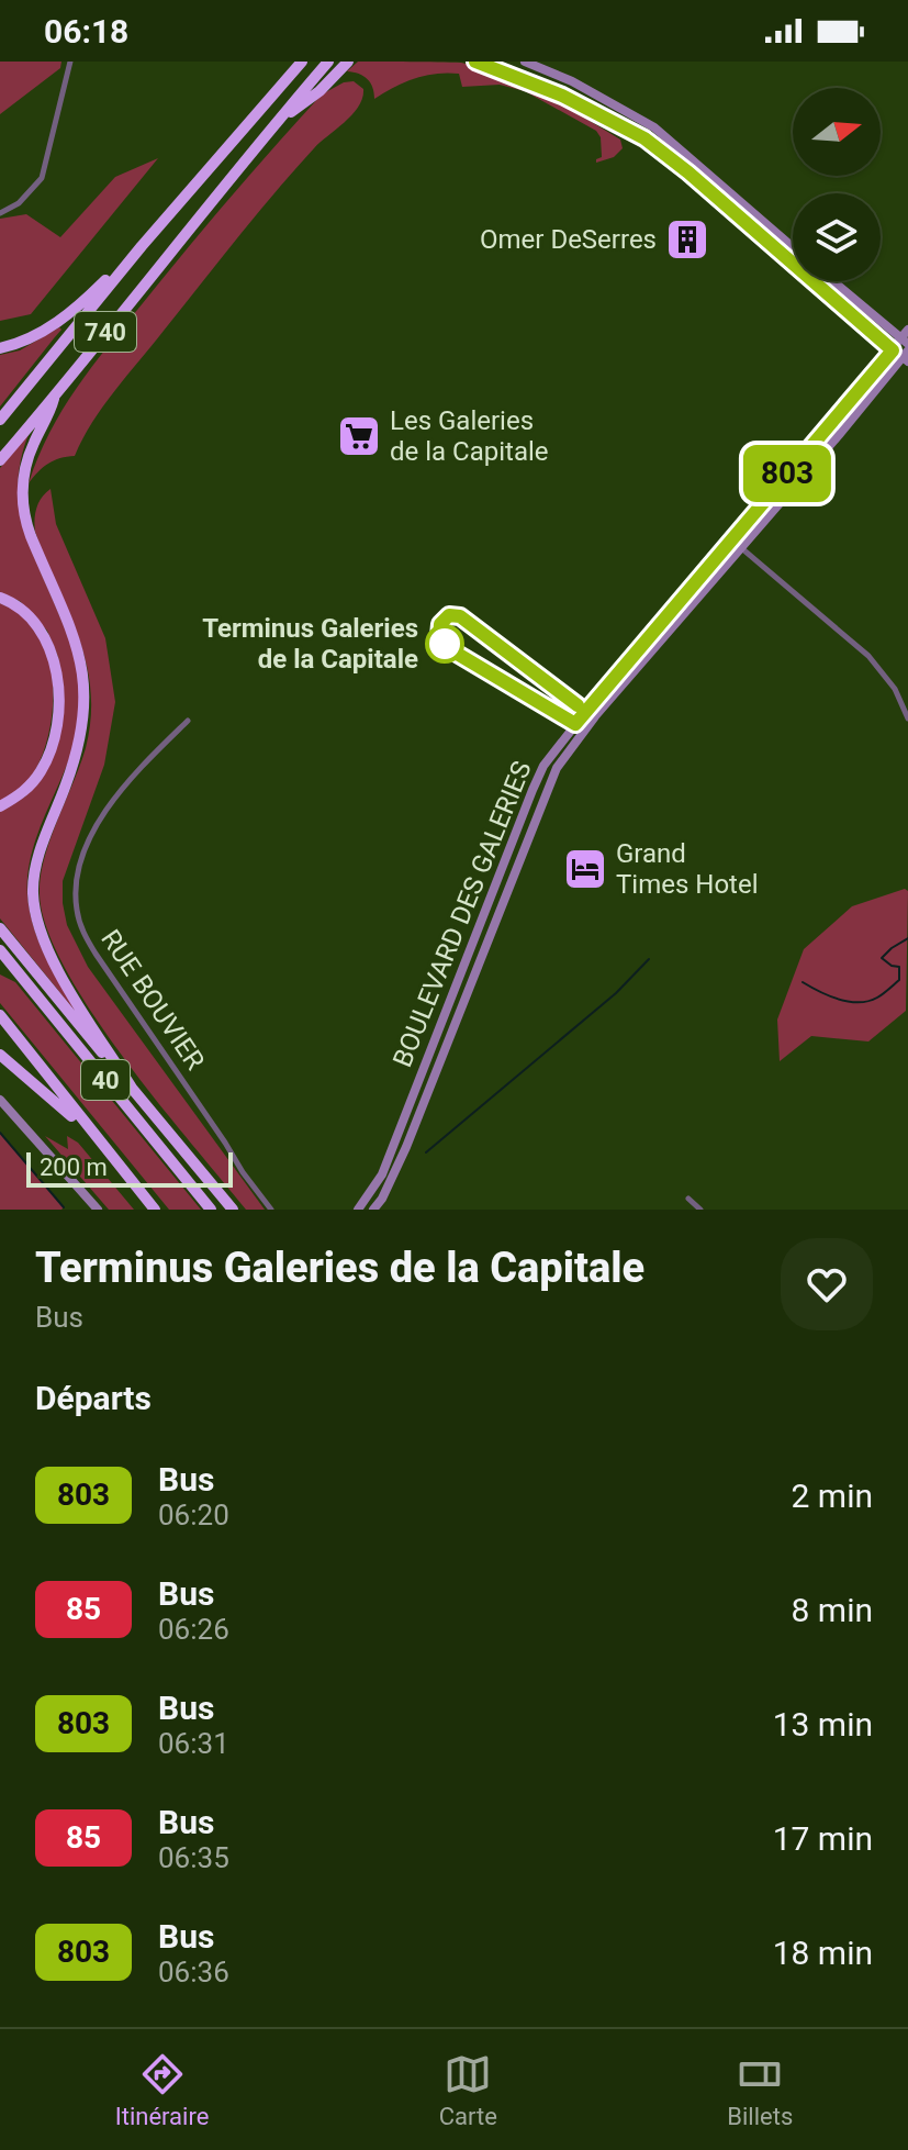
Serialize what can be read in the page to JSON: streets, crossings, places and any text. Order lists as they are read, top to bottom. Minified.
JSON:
{"streets":{"highway":["740","40"],"street":["BOULEVARD DES GALERIES","RUE BOUVIER"]},"places":{"building":["Omer DeSerres"],"supermarket":["Les Galeries de la Capitale"],"other":["Terminus Galeries de la Capitale"],"hotel":["Grand Times Hotel"]},"lines":["bus line 803"],"scale_bar":"200 m","north":"right","page":{"status":"06:18","on_map":"803","scale":"200 m","heading":[["Terminus Galeries de la Capitale","Bus"],"Départs"],"list":[{"mark":"803","name":"Bus","note":"06:20","value":"2 min"},{"mark":"85","name":"Bus","note":"06:26","value":"8 min"},{"mark":"803","name":"Bus","note":"06:31","value":"13 min"},{"mark":"85","name":"Bus","note":"06:35","value":"17 min"},{"mark":"803","name":"Bus","note":"06:36","value":"18 min"}],"tabs":["Itinéraire","Carte","Billets"]}}
